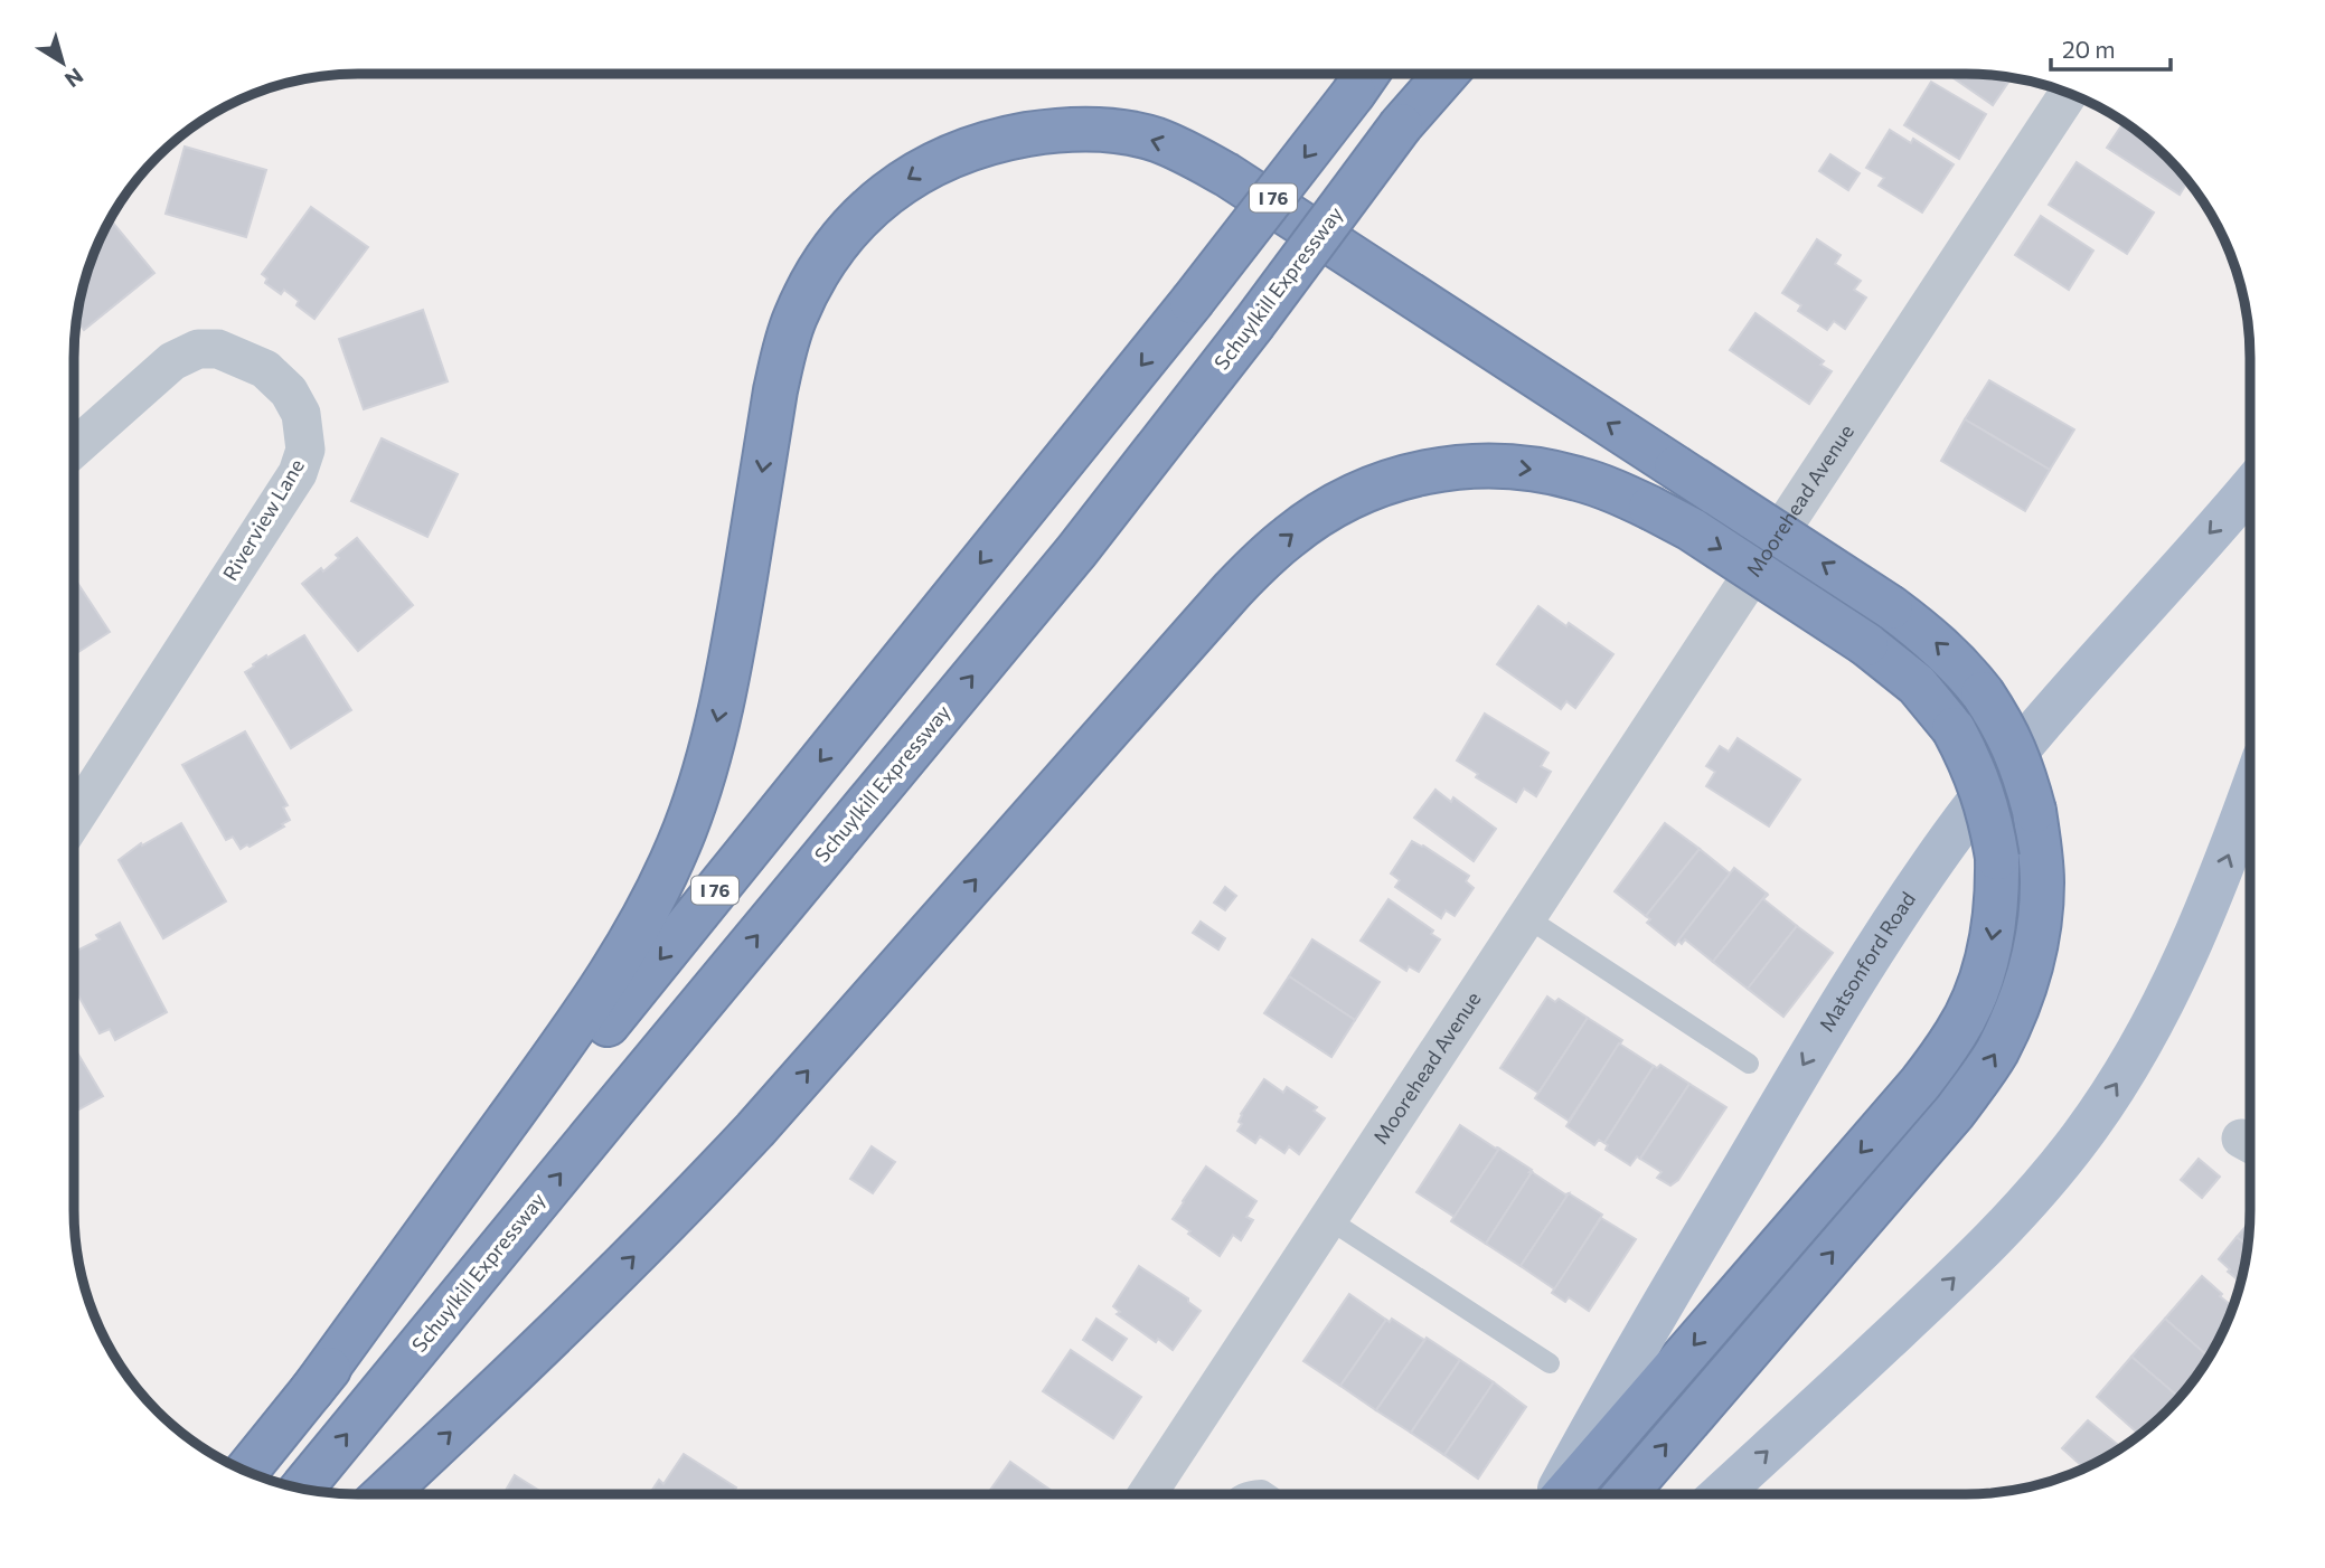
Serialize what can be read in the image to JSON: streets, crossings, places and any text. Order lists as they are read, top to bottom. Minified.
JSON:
{"streets":{"highway":["I 76","Schuylkill Expressway"],"main road":["Matsonford Road"],"street":["Moorehead Avenue","Riverview Lane"]},"scale_bar":"20 m","north":"bottom right"}
